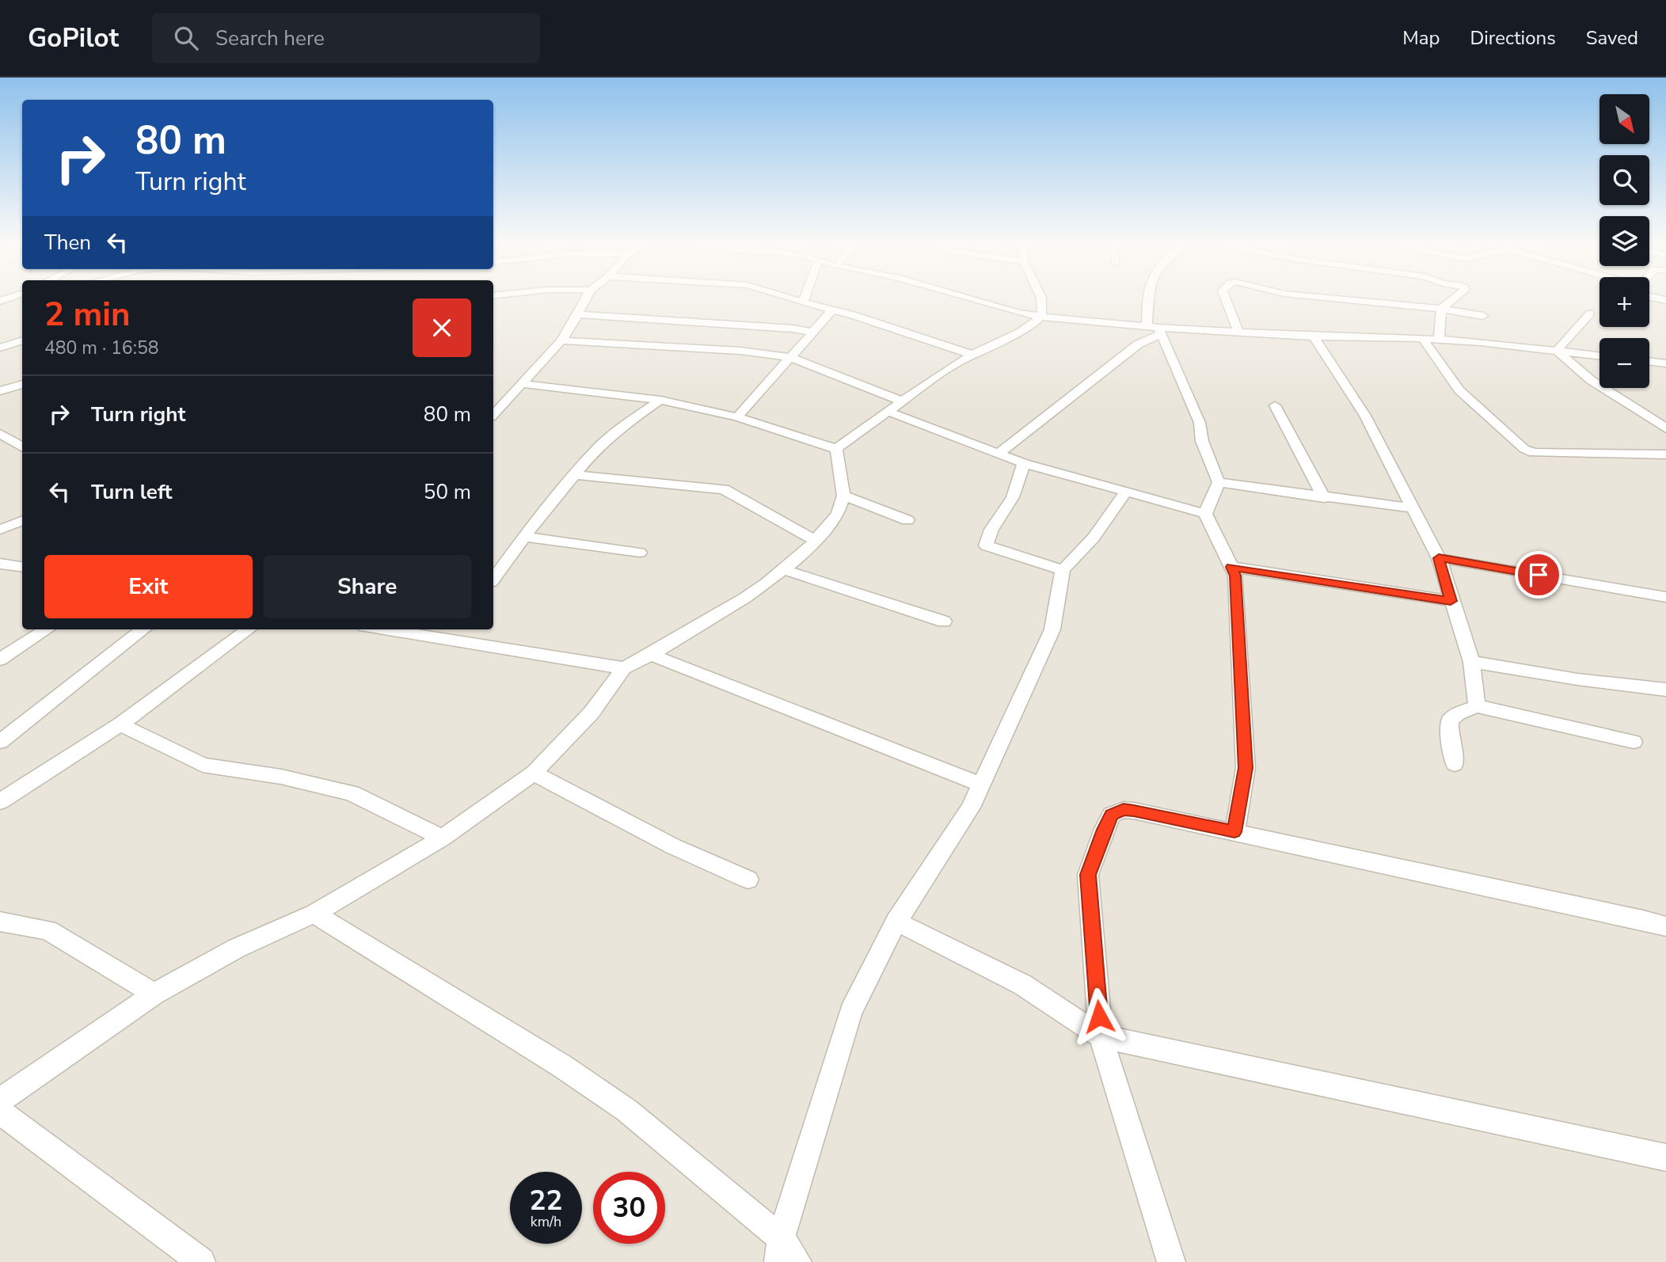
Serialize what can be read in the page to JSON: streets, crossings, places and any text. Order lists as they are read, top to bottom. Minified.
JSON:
{"north":"bottom right","page":{"header":"GoPilot","search":"Search here","nav":["Map","Directions","Saved"],"map_buttons":["+","−"],"turn":["80 m","Turn right"],"then":"Then","heading":["2 min","480 m · 16:58"],"list":[{"name":"Turn right","value":"80 m"},{"name":"Turn left","value":"50 m"}],"buttons":["Exit","Share"],"speed":"22 km/h","limit":"30"}}
